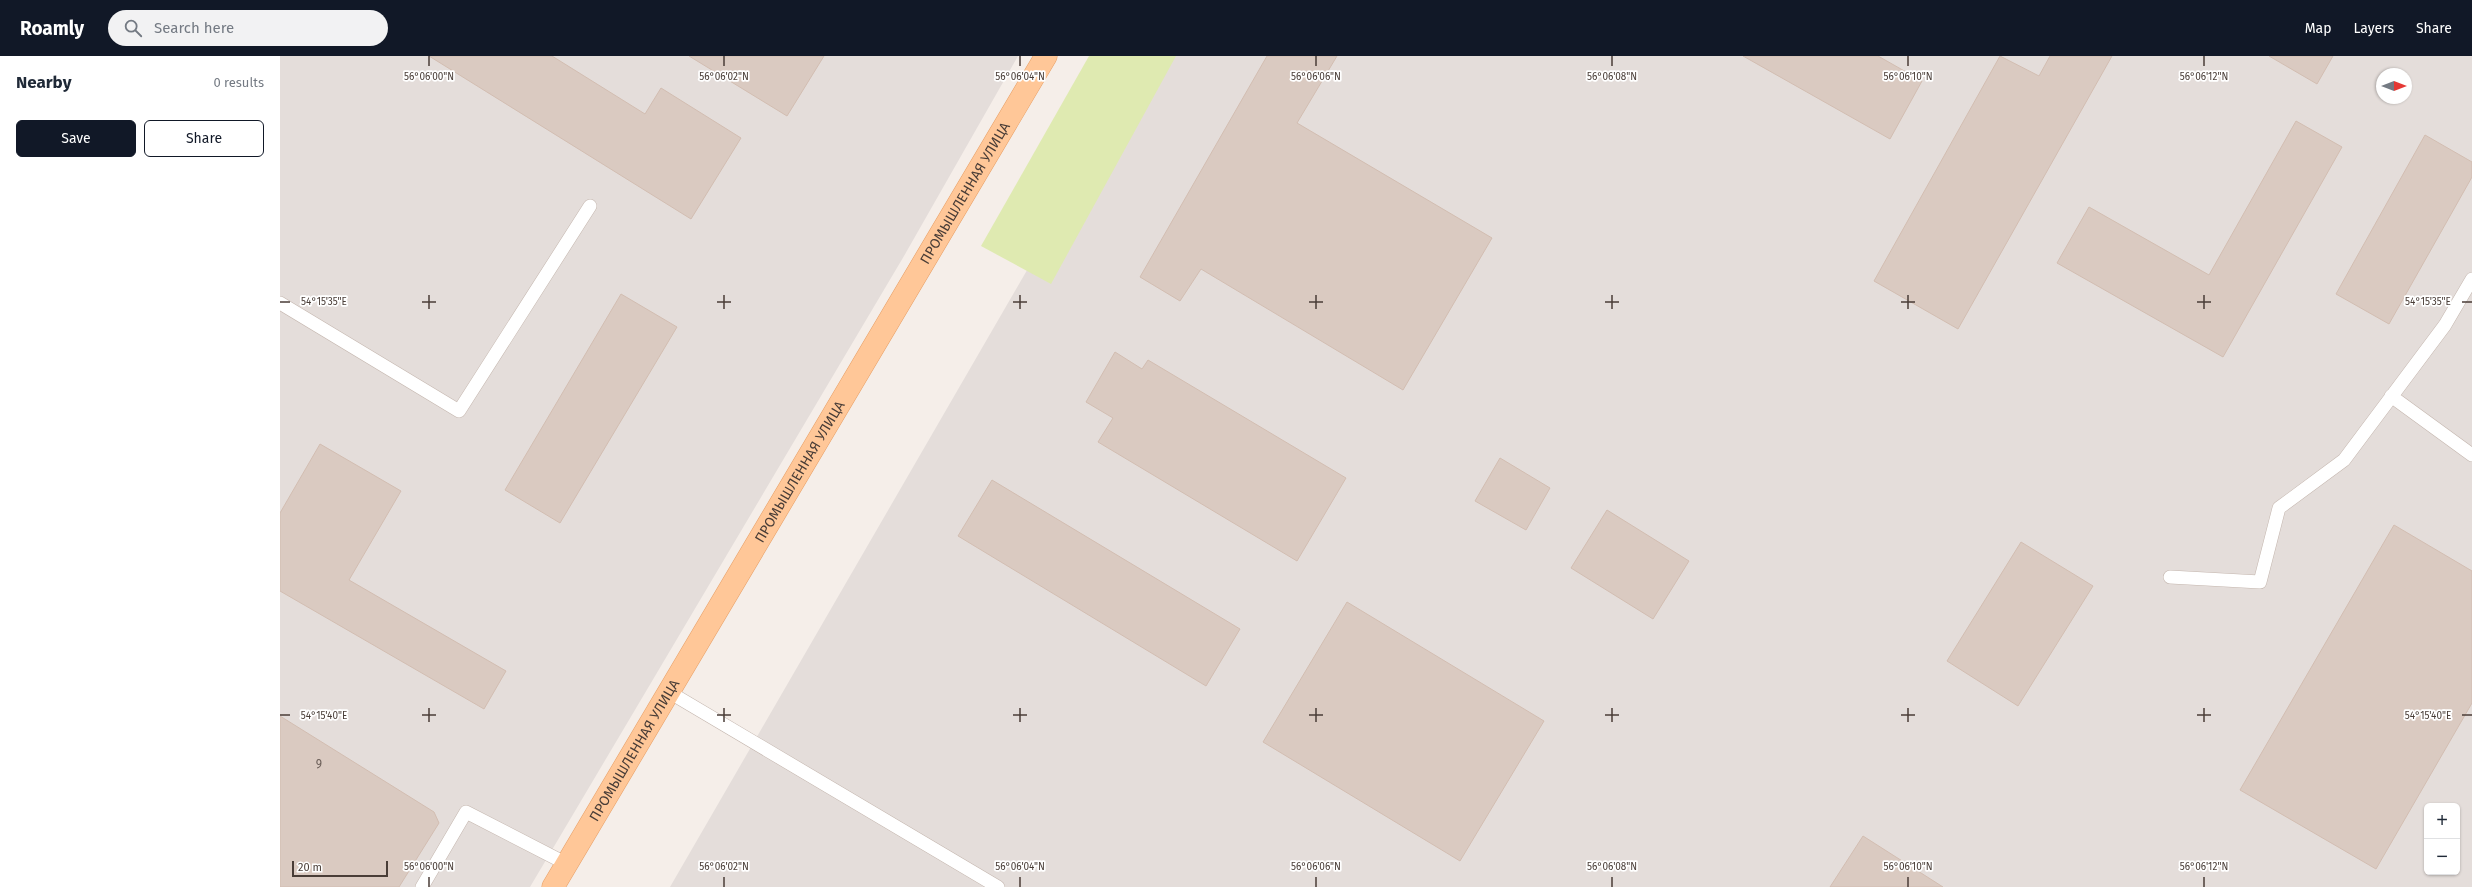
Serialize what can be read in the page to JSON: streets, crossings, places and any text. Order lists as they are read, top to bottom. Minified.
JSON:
{"streets":{"main road":["ПРОМЫШЛЕННАЯ УЛИЦА"]},"house_numbers":["9"],"scale_bar":"20 m","north":"right","page":{"header":"Roamly","search":"Search here","nav":["Map","Layers","Share"],"heading":["Nearby","0 results"],"buttons":["Save","Share"],"map_buttons":["+","−"],"scale":"20 m"},"coordinates":["56°06'00\"N","56°06'02\"N","56°06'04\"N","56°06'06\"N","56°06'08\"N","56°06'10\"N","56°06'12\"N","54°15'35\"E","54°15'40\"E"]}
